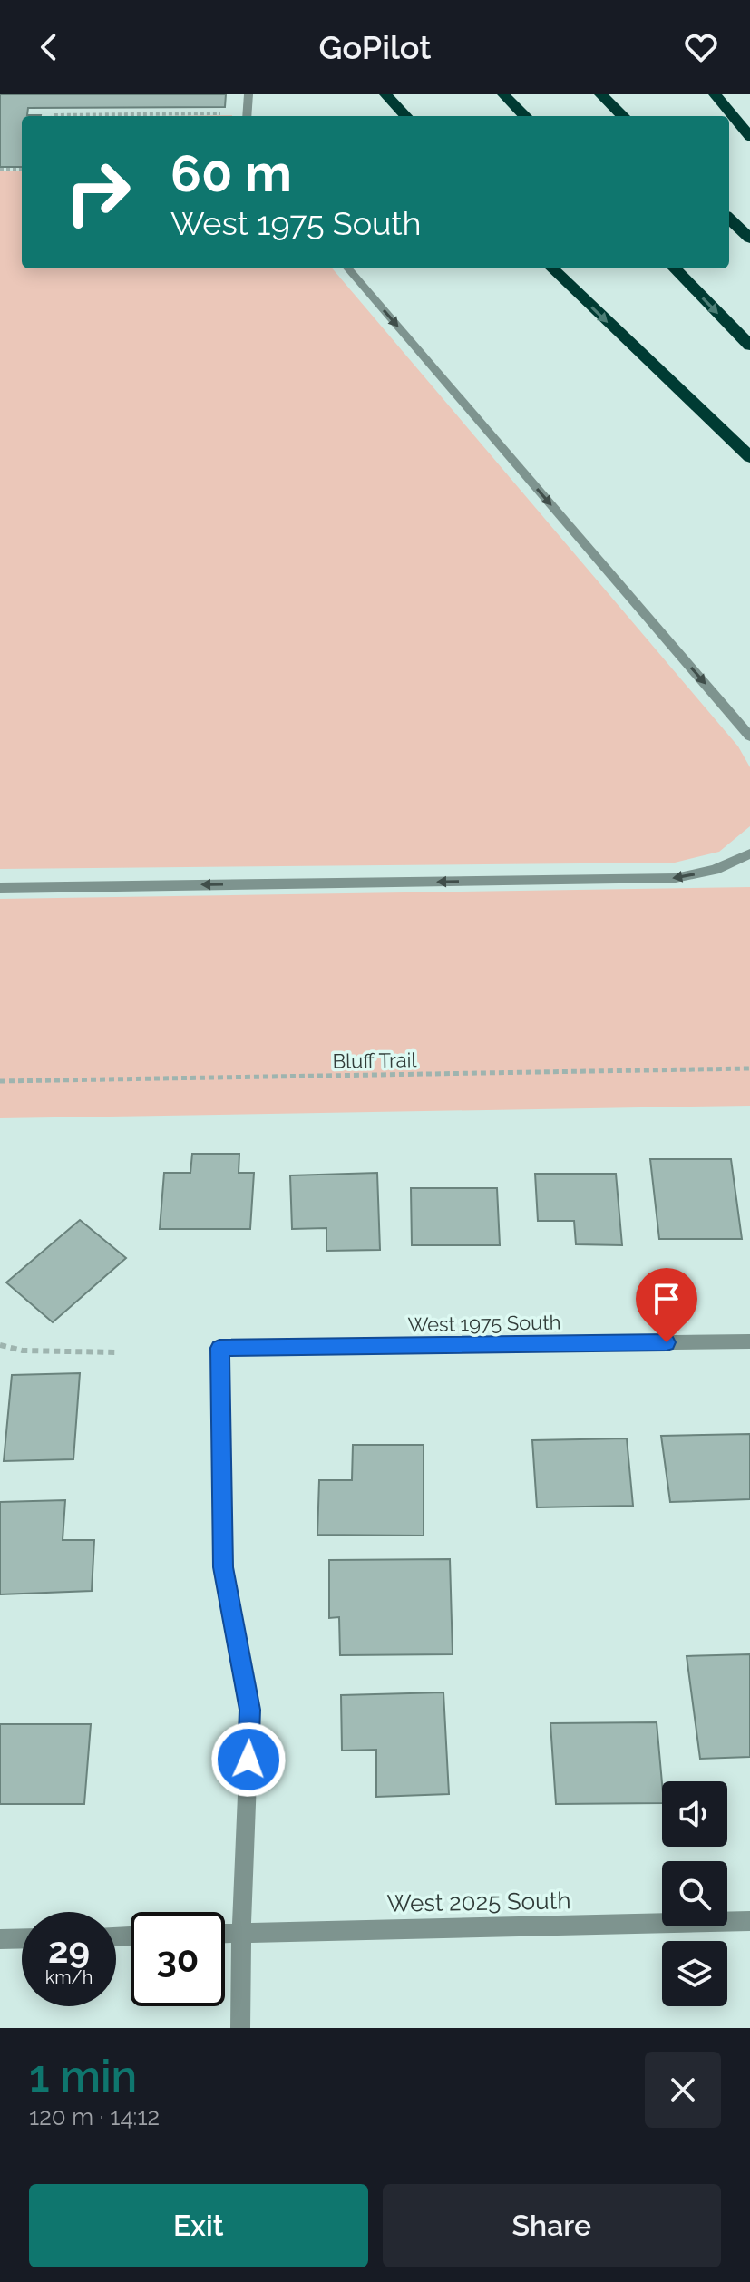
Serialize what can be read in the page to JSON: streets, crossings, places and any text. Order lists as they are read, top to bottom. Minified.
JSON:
{"streets":{"street":["West 1975 South","West 2025 South"],"path":["Bluff Trail"]},"crossings":[["West 1975 South","West 2025 South"]],"page":{"header":"GoPilot","turn":["60 m","West 1975 South"],"speed":"29 km/h","limit":"30","heading":["1 min","120 m · 14:12"],"buttons":["Exit","Share"]}}
